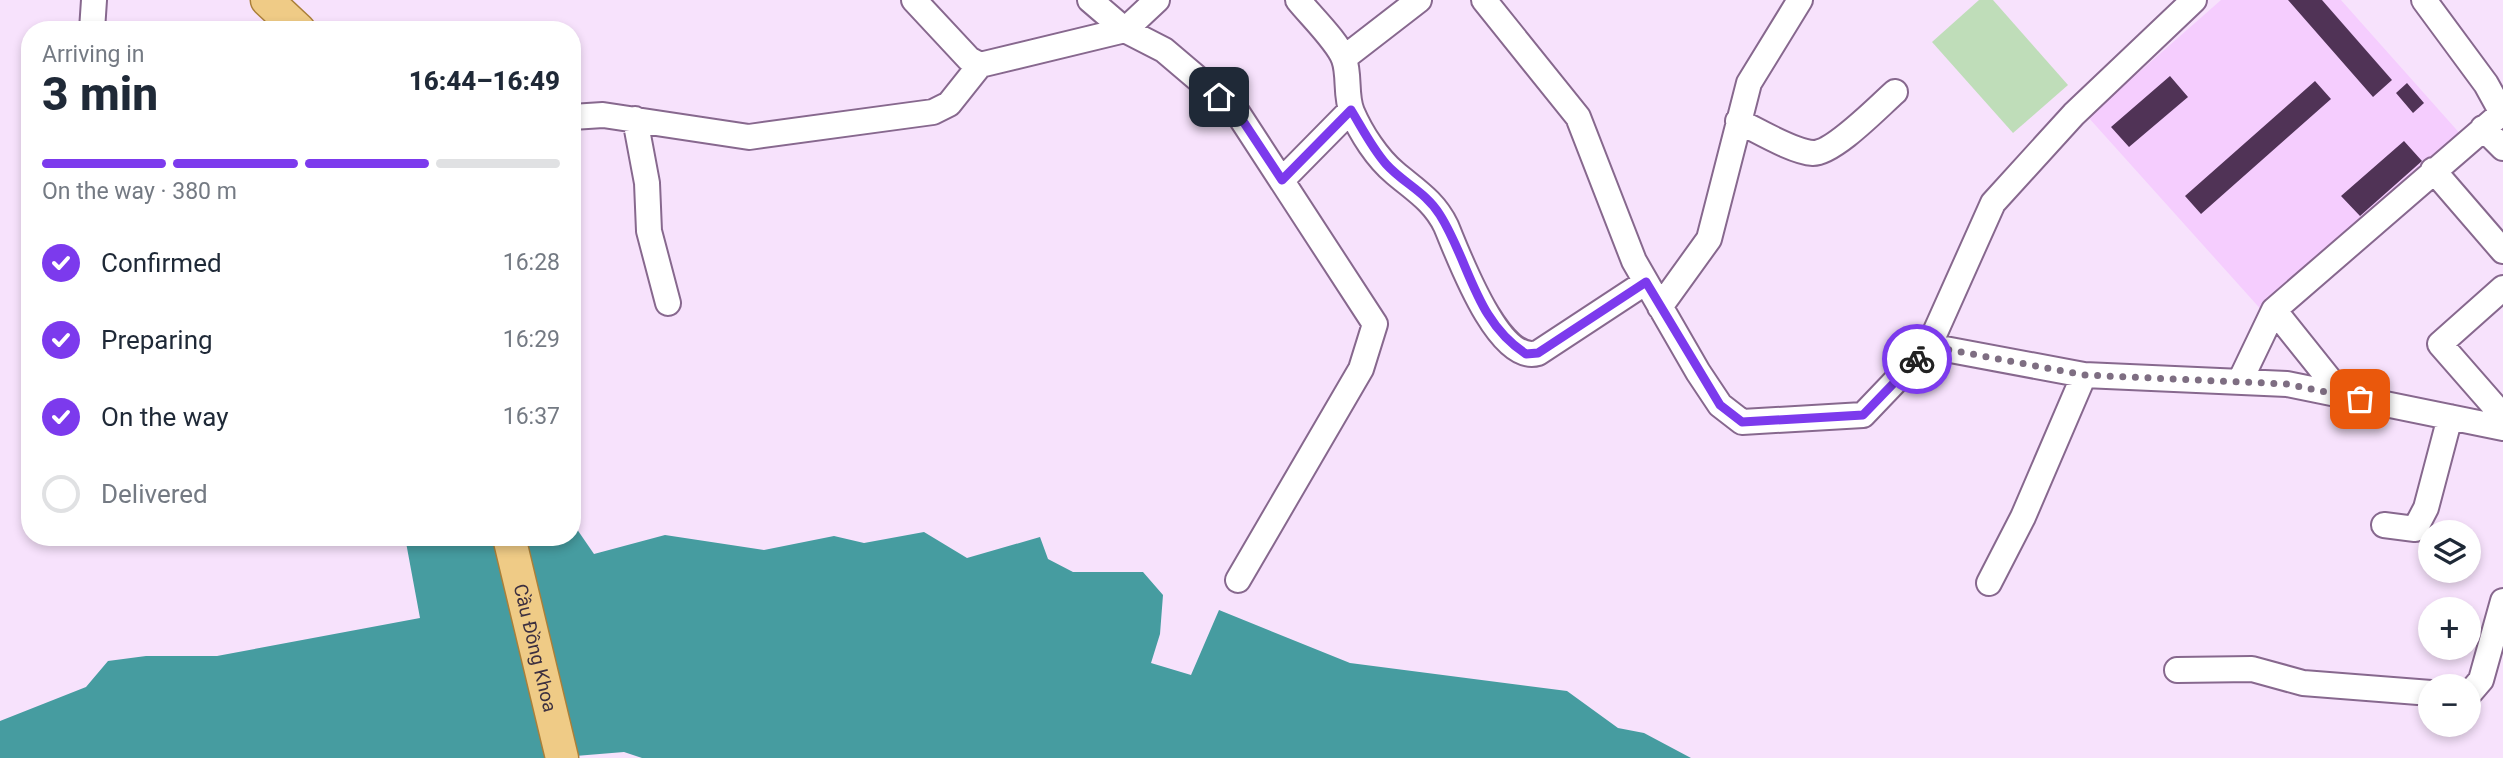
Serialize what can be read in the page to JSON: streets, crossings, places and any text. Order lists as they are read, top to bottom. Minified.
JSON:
{"streets":{"main road":["Cầu Đồng Khoa"]},"page":{"heading":["3 min","Arriving in","16:44–16:49"],"bar":"On the way · 380 m","list":[["Confirmed","16:28"],["Preparing","16:29"],["On the way","16:37"],"Delivered"],"map_buttons":["+","−"]}}
